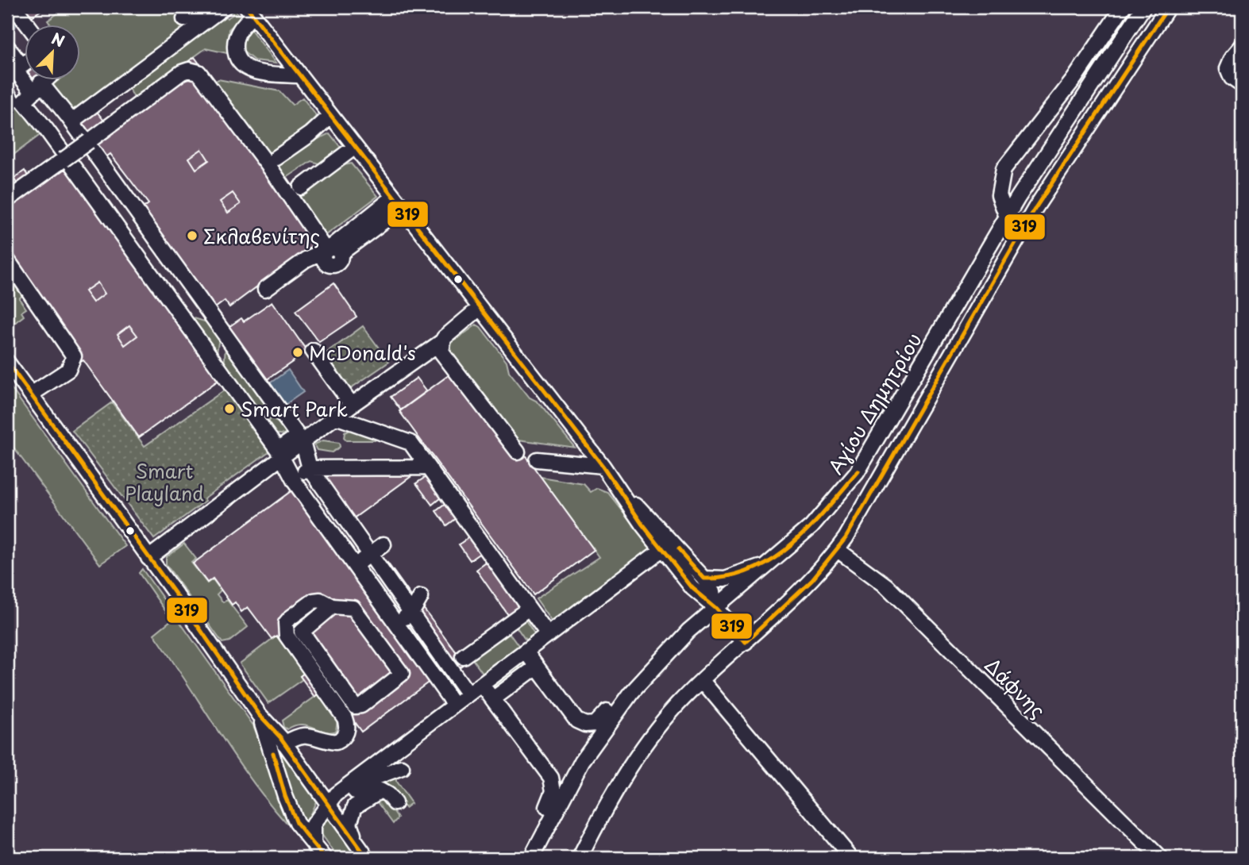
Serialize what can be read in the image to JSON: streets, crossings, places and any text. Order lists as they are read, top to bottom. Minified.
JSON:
{"streets":{"street":["Αγίου Δημητρίου","Δάφνης"]},"crossings":[["Αγίου Δημητρίου","Δάφνης"]],"parks":["Smart Playland"],"places":["Σκλαβενίτης","McDonald's","Smart Park"],"lines":["transit line 319"],"north":"top right"}
